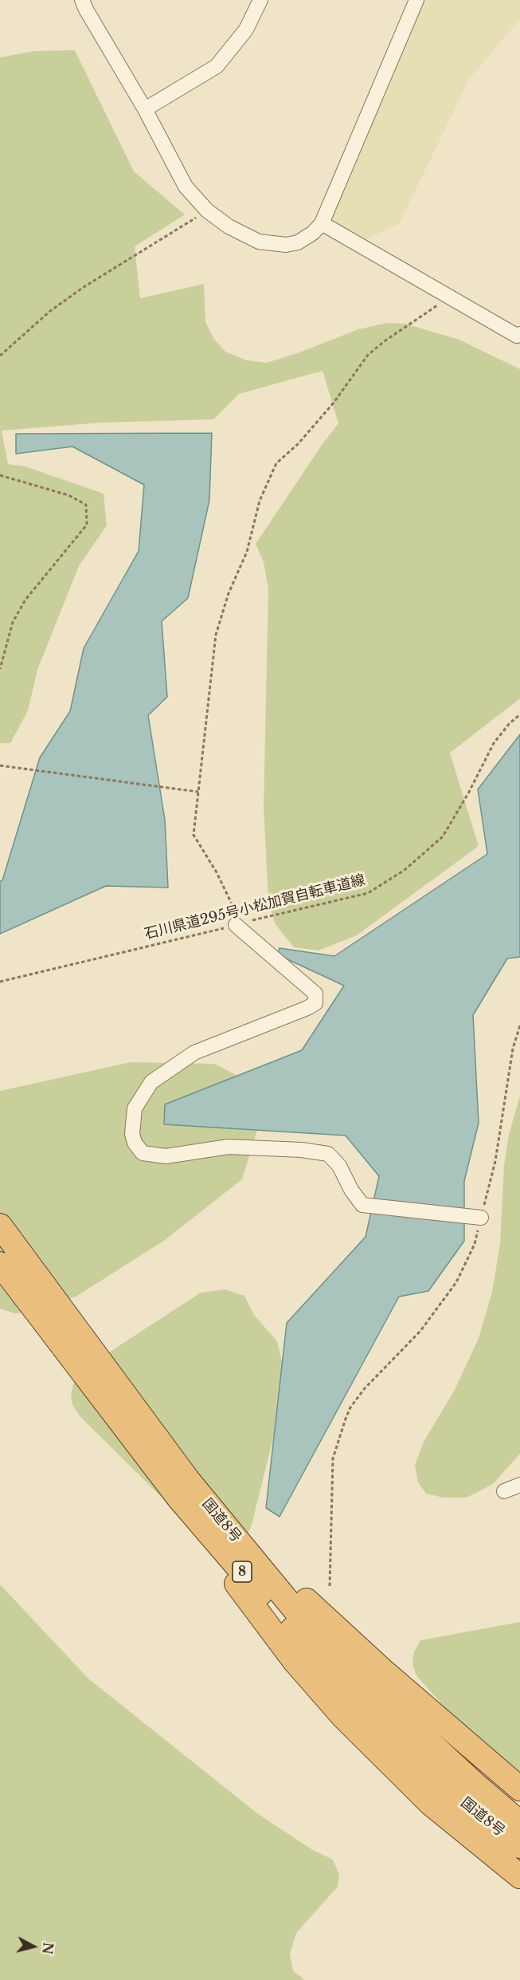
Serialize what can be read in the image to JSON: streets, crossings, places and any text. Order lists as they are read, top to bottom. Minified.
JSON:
{"streets":{"highway":["国道8号","8"],"path":["石川県道295号小松加賀自転車道線"]},"north":"right"}
